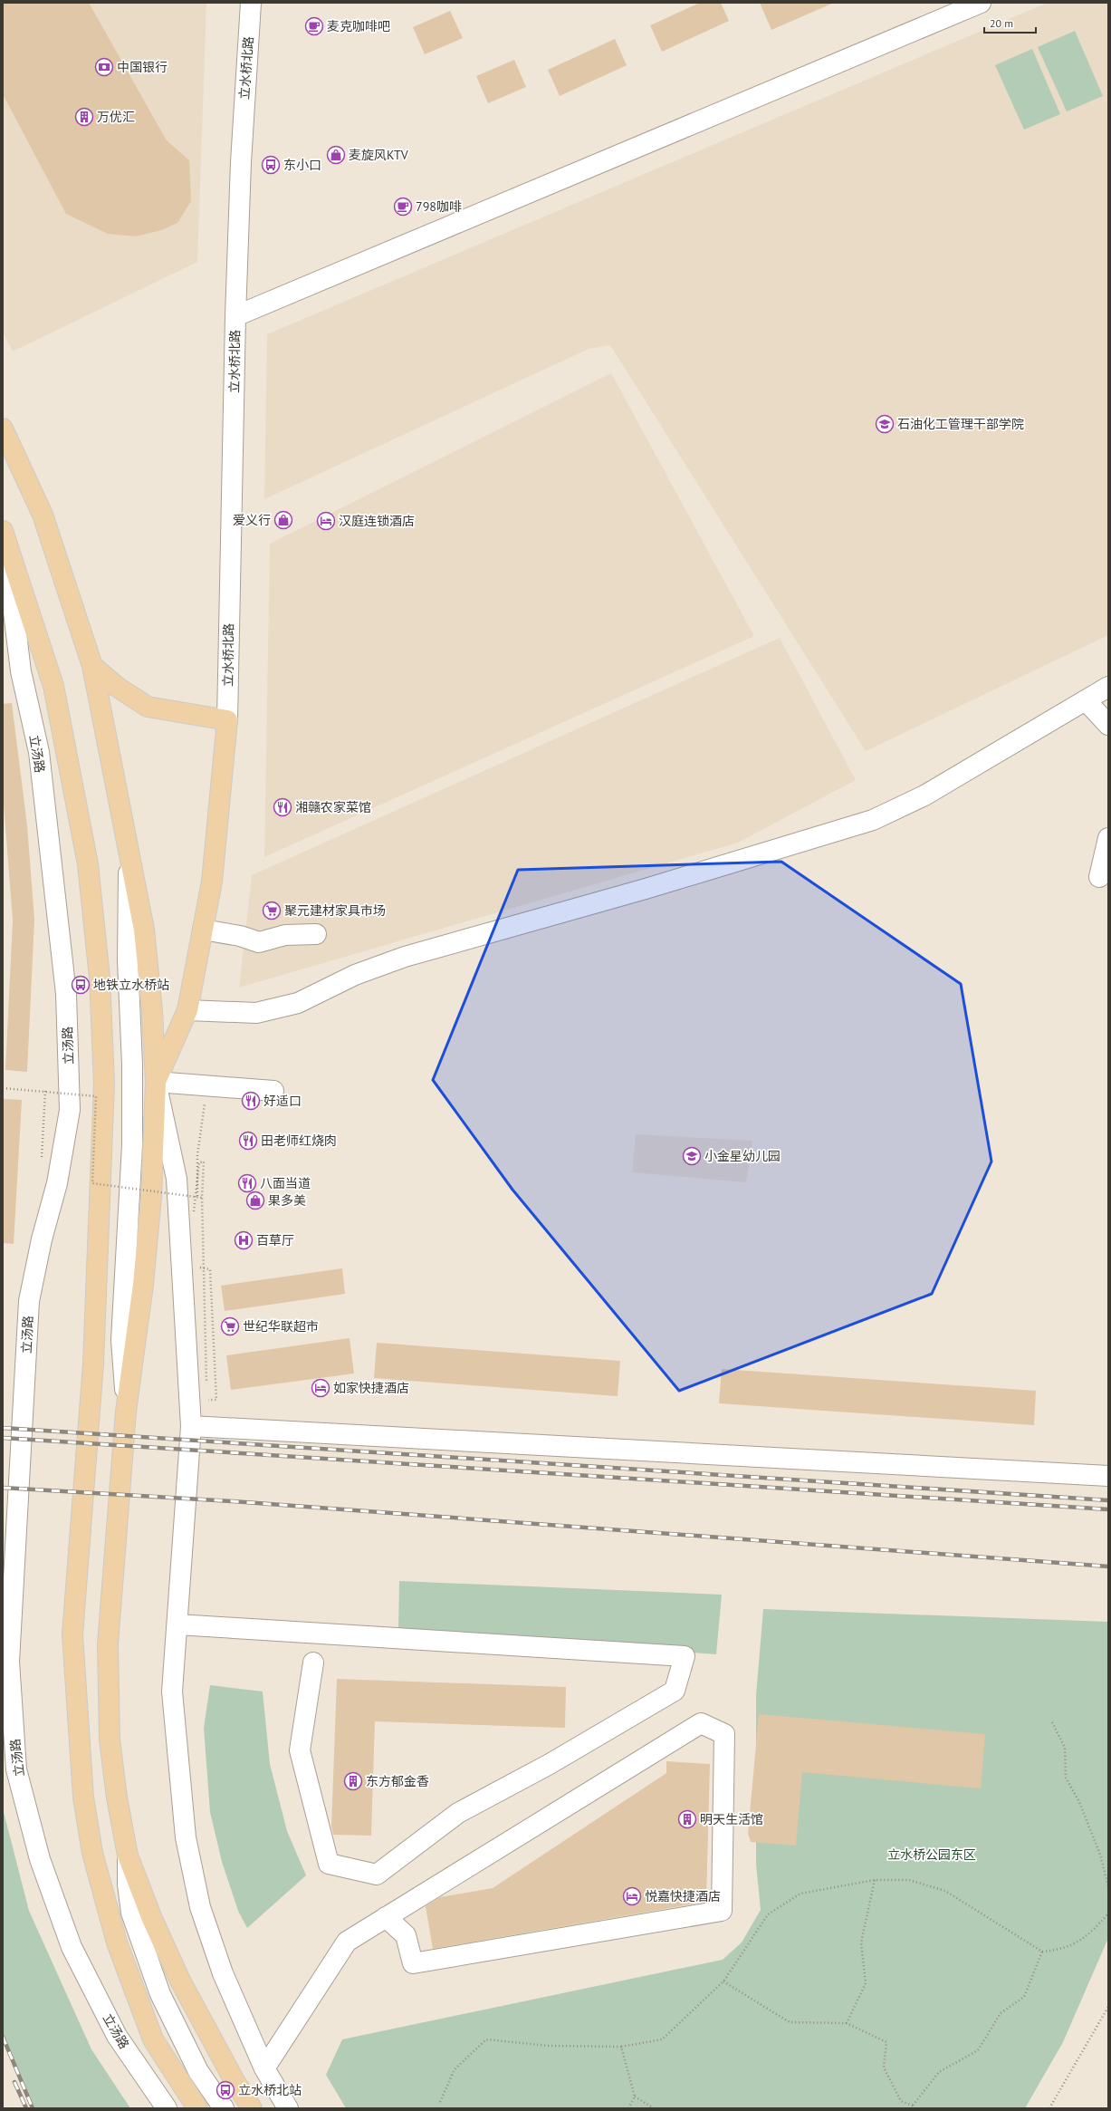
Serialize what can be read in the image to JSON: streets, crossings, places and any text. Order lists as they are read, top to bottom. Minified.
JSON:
{"streets":{"main road":["立汤路"],"street":["立水桥北路"]},"parks":["立水桥公园东区"],"places":{"cafe":["麦克咖啡吧","798咖啡"],"bank":["中国银行"],"building":["万优汇","东方郁金香","明天生活馆"],"shop":["麦旋风KTV","爱义行","果多美"],"bus stop":["东小口","地铁立水桥站","立水桥北站"],"school or university":["石油化工管理干部学院","小金星幼儿园"],"hotel":["汉庭连锁酒店","如家快捷酒店","悦嘉快捷酒店"],"restaurant":["湘赣农家菜馆","好适口","田老师红烧肉","八面当道"],"supermarket":["聚元建材家具市场","世纪华联超市"],"hospital":["百草厅"]},"scale_bar":"20 m"}
